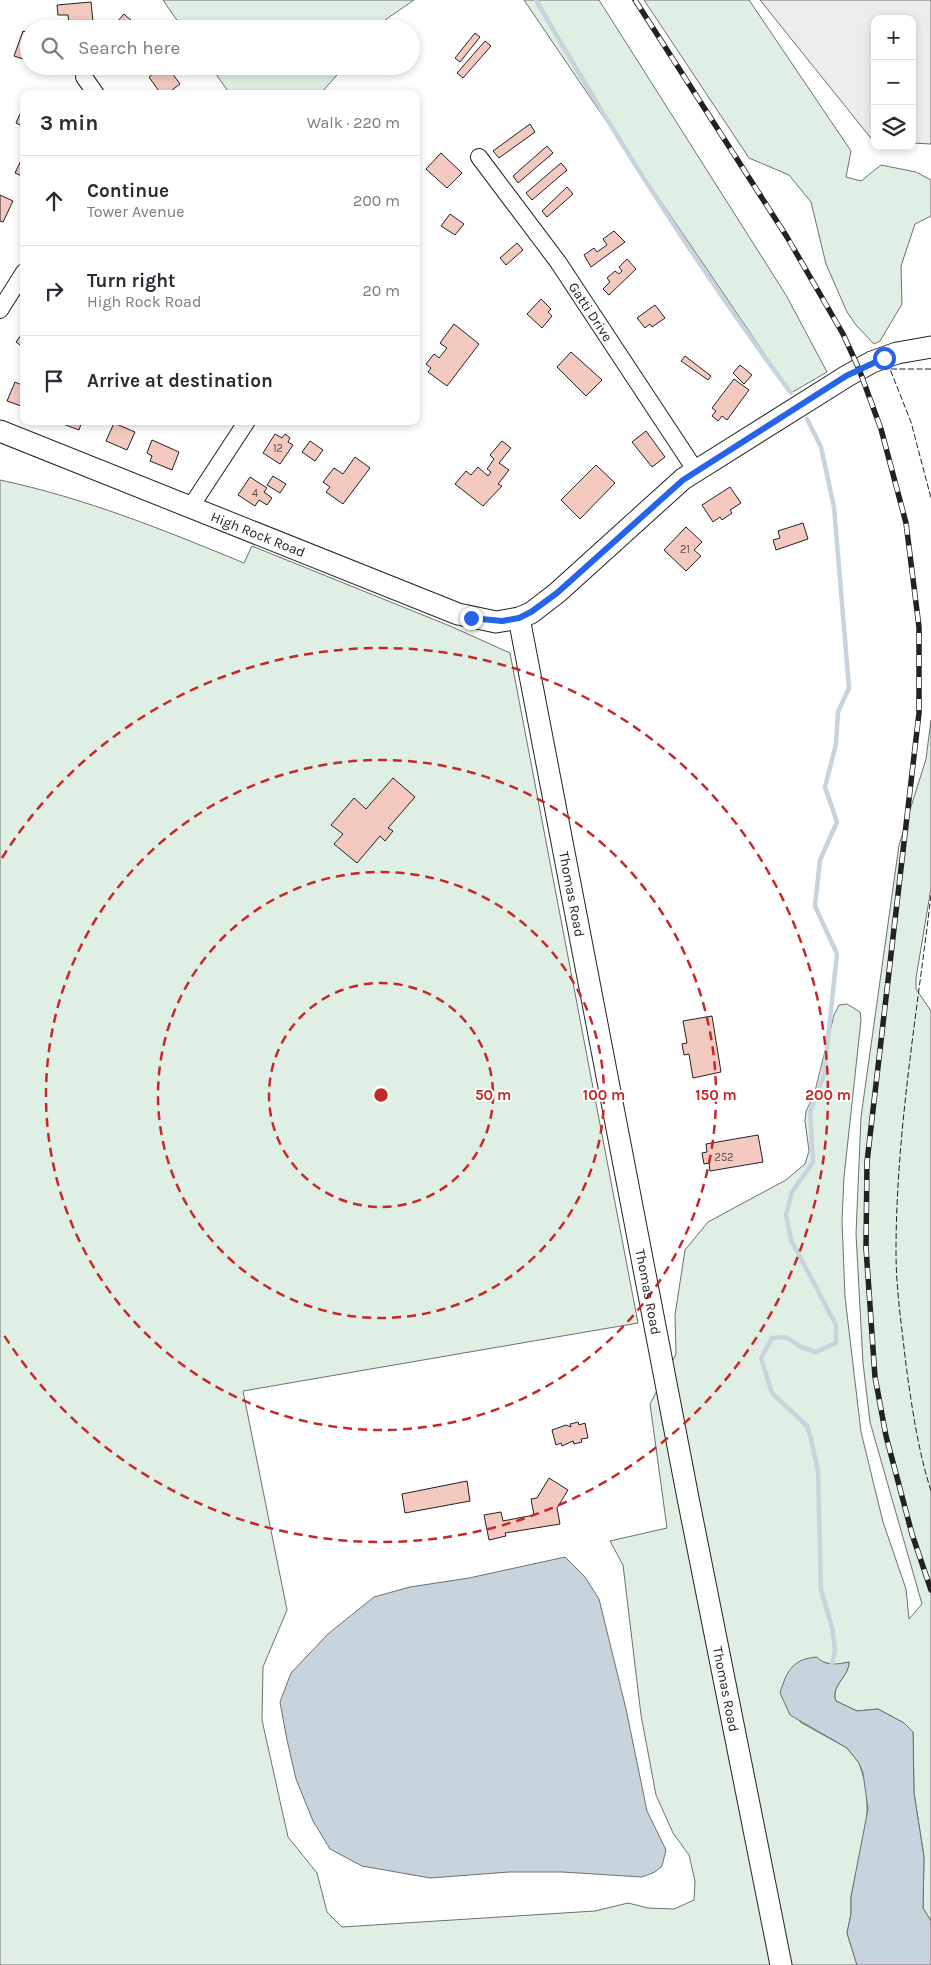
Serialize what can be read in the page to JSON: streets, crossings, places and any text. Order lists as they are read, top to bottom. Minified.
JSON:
{"streets":{"main road":["High Rock Road","Thomas Road"],"street":["Gatti Drive"]},"crossings":[["High Rock Road","Thomas Road"]],"house_numbers":["12","4","21","252"],"page":{"map_buttons":["+","−"],"search":"Search here","heading":["3 min","Walk · 220 m"],"list":[["Continue","Tower Avenue","200 m"],["Turn right","High Rock Road","20 m"],"Arrive at destination"]},"rings":["50 m","100 m","150 m","200 m"]}
